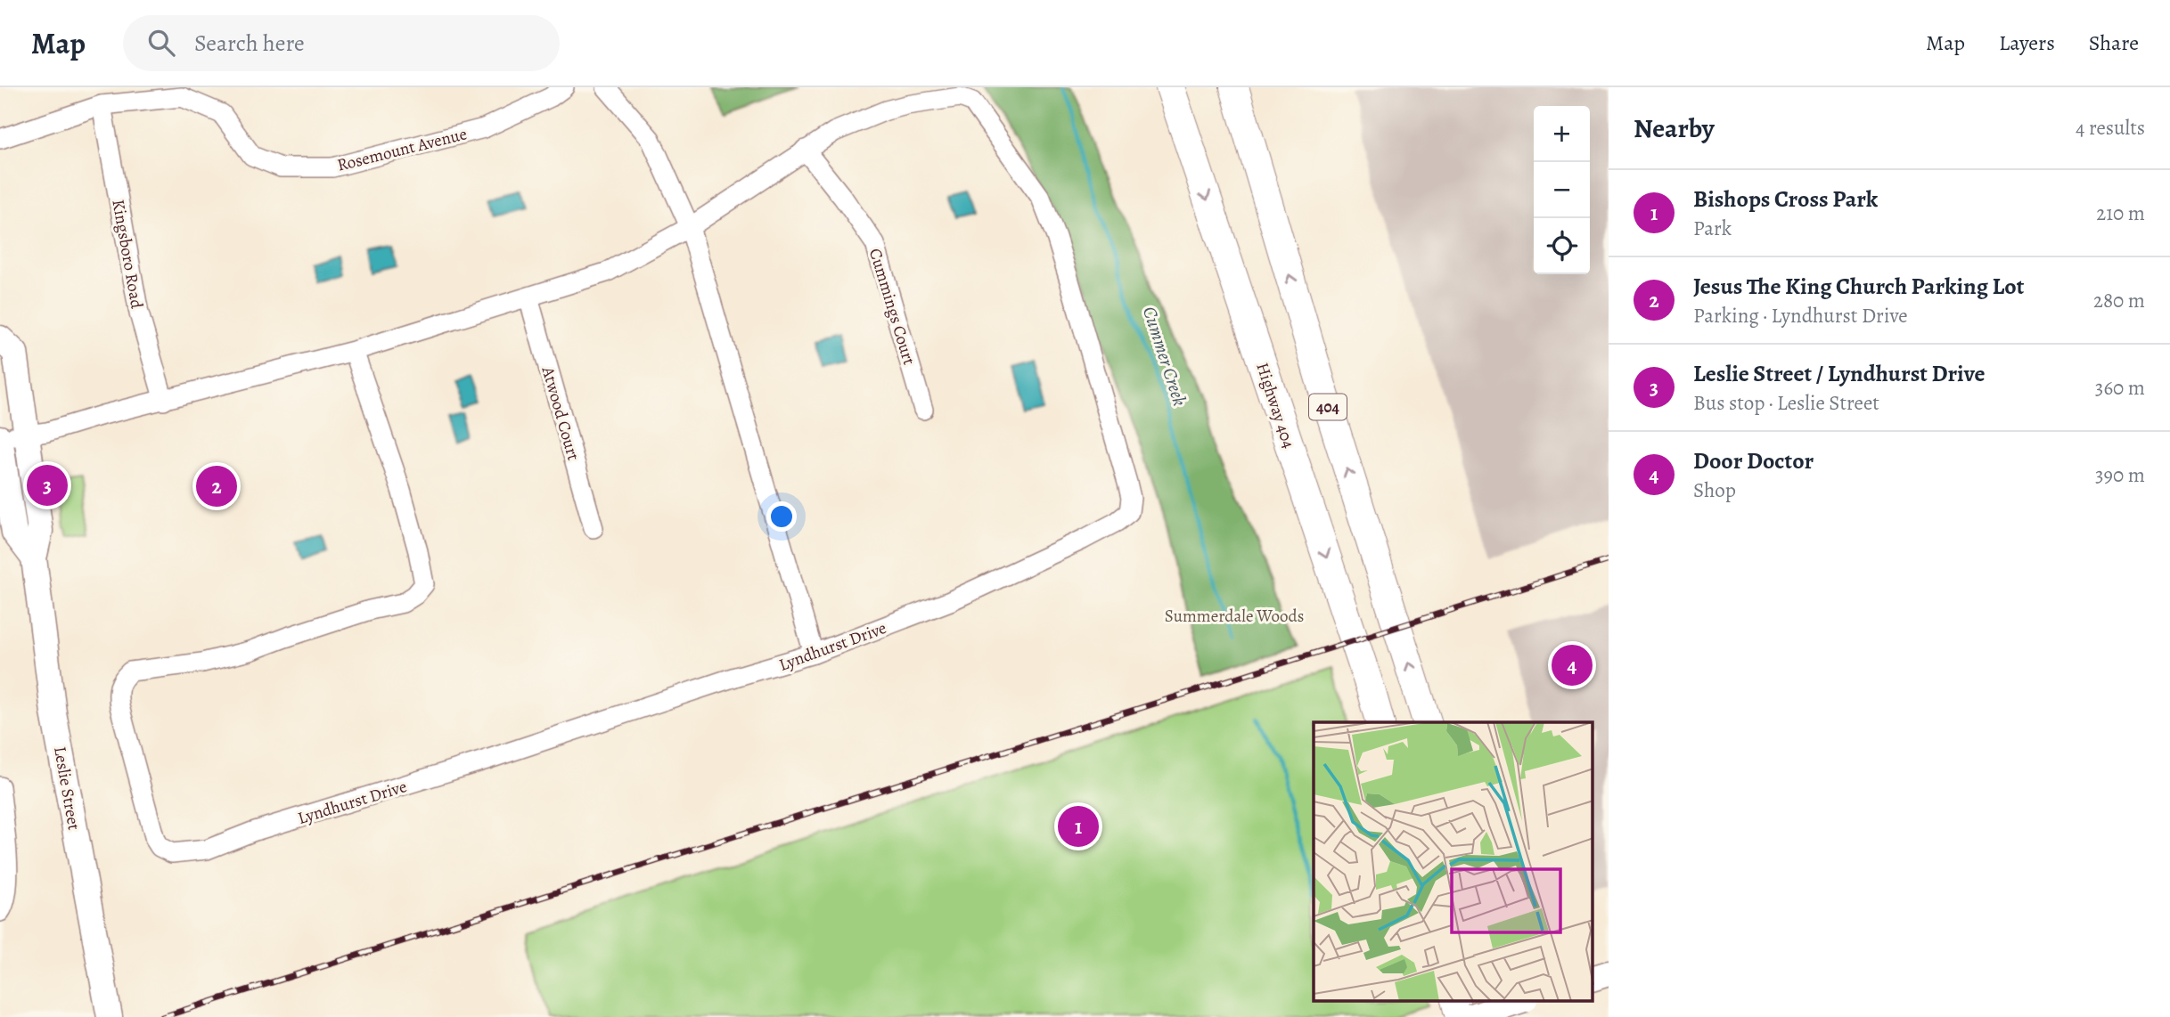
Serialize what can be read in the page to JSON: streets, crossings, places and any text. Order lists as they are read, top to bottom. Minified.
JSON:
{"streets":{"highway":["Highway 404","404"],"main road":["Leslie Street"],"street":["Rosemount Avenue","Kingsboro Road","Cummings Court","Atwood Court","Lyndhurst Drive"]},"crossings":[["Rosemount Avenue","Kingsboro Road"],["Kingsboro Road","Lyndhurst Drive"],["Cummings Court","Lyndhurst Drive"],["Atwood Court","Lyndhurst Drive"],["Lyndhurst Drive","Leslie Street"]],"water":["Cummer Creek"],"parks":["Summerdale Woods"],"page":{"header":"Map","search":"Search here","nav":["Map","Layers","Share"],"heading":["Nearby","4 results"],"map_buttons":["+","−"],"list":[{"mark":"1","name":"Bishops Cross Park","note":"Park","value":"210 m"},{"mark":"2","name":"Jesus The King Church Parking Lot","note":"Parking · Lyndhurst Drive","value":"280 m"},{"mark":"3","name":"Leslie Street / Lyndhurst Drive","note":"Bus stop · Leslie Street","value":"360 m"},{"mark":"4","name":"Door Doctor","note":"Shop","value":"390 m"}],"pins":["3","2","4","1"]}}
